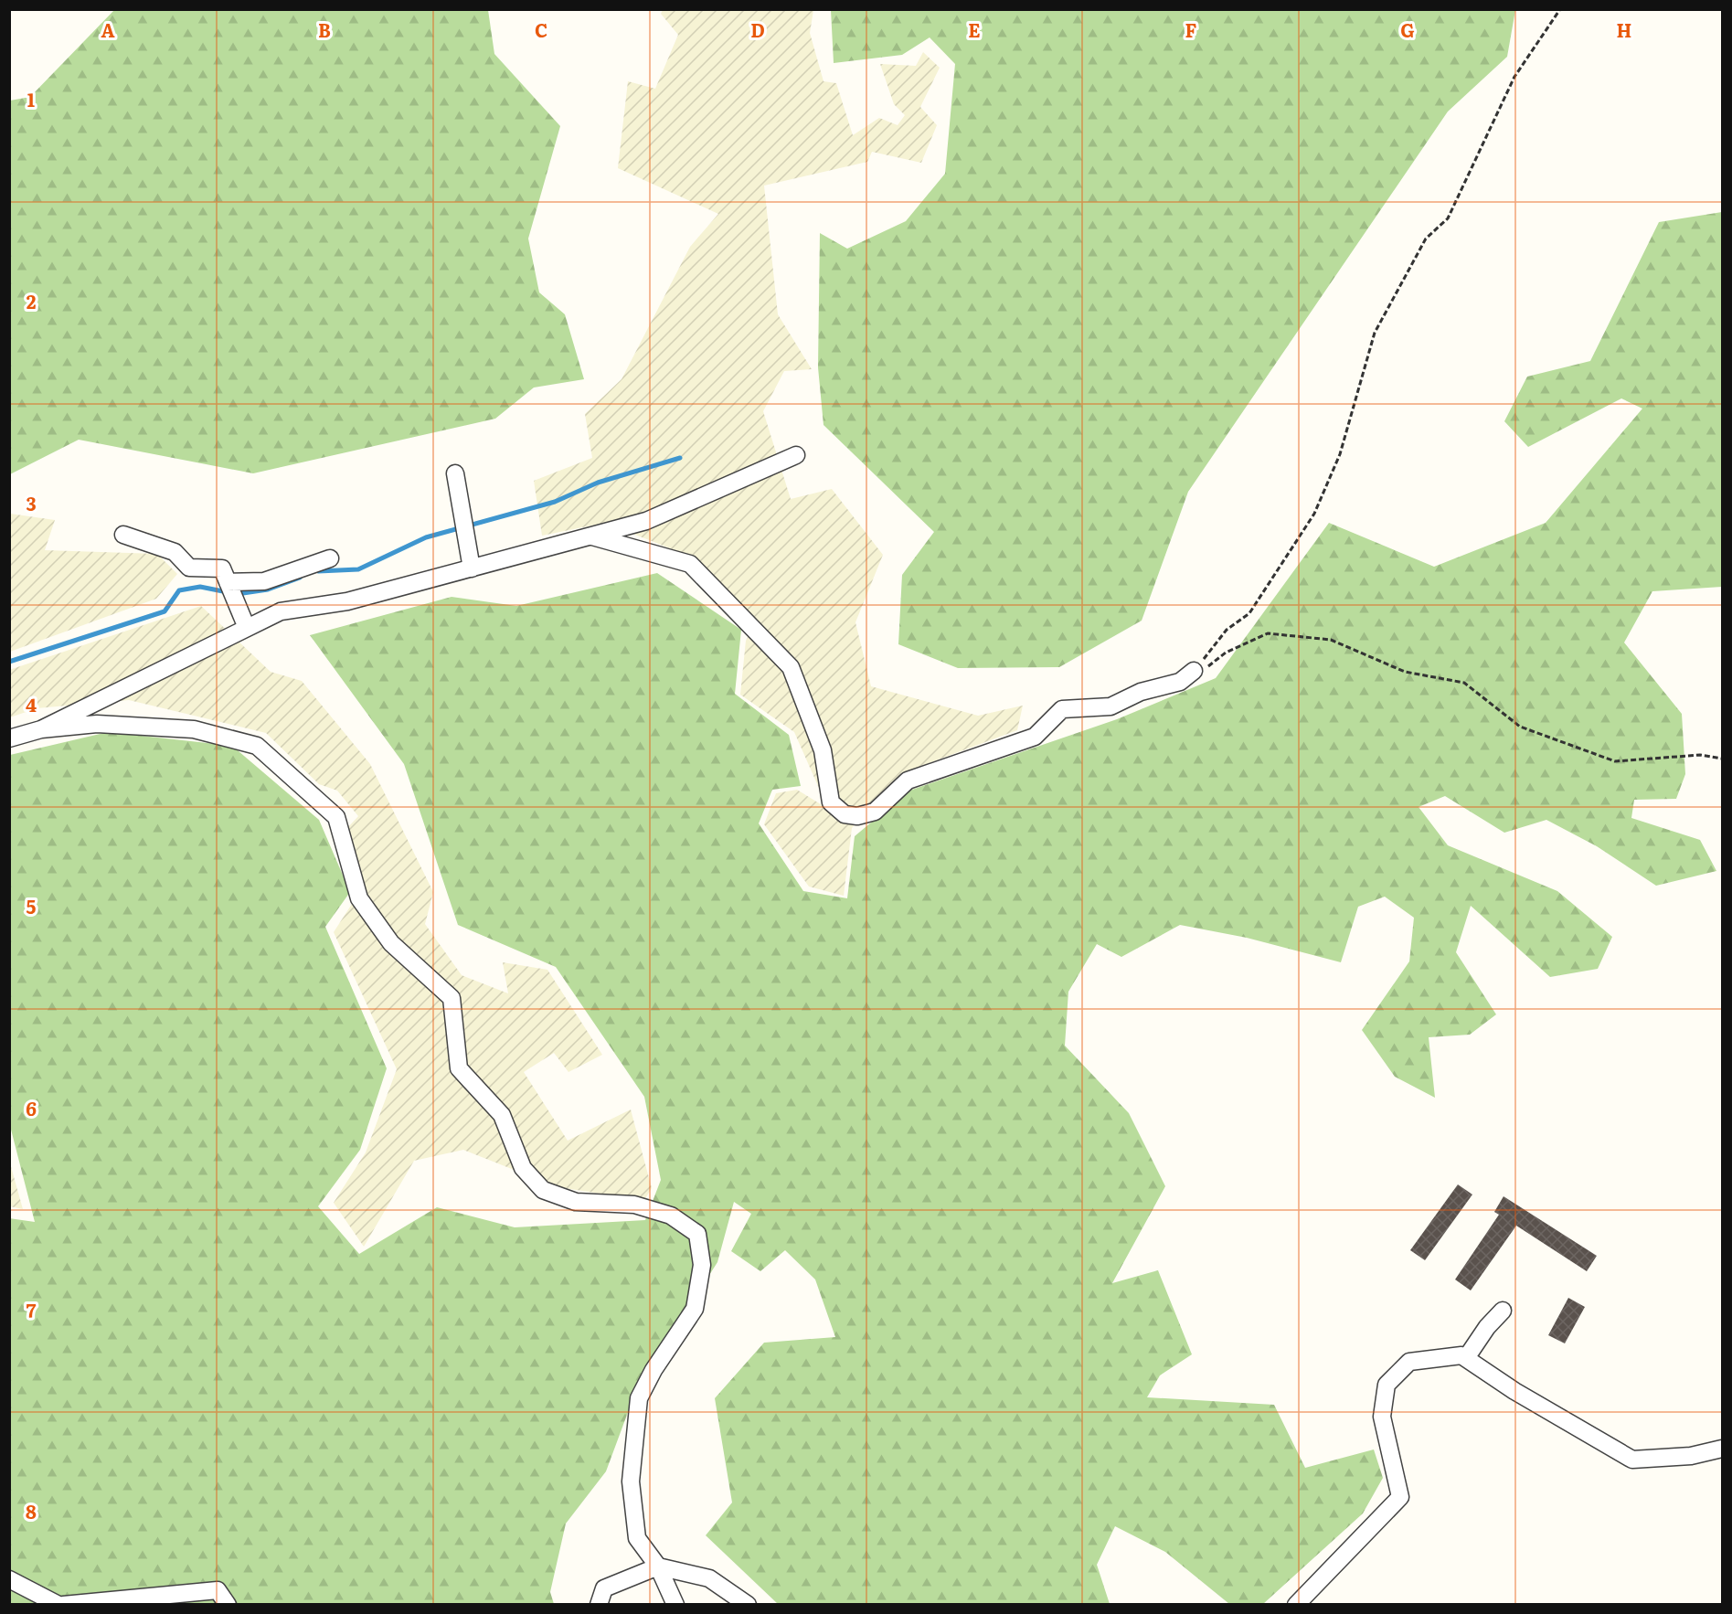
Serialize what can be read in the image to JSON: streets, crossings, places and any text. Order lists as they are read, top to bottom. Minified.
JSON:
{"grid":{"columns":["A","B","C","D","E","F","G","H"],"rows":["1","2","3","4","5","6","7","8"]}}
